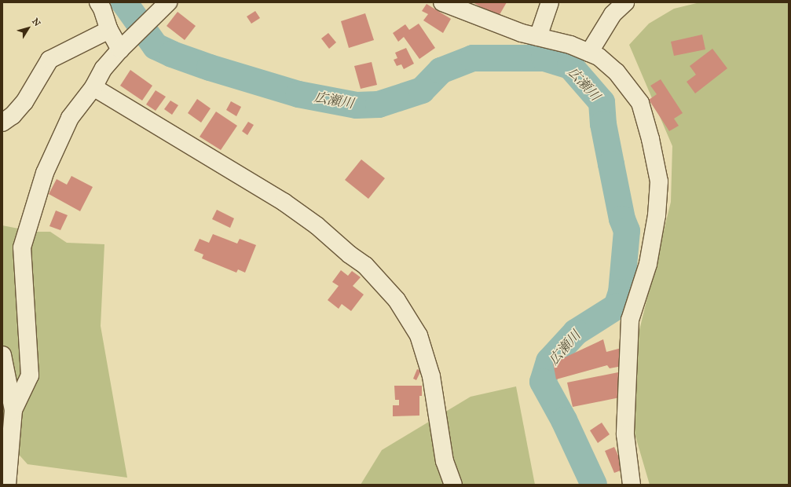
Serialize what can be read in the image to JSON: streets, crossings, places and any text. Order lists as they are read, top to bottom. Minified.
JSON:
{"water":["広瀬川"],"north":"top right"}
